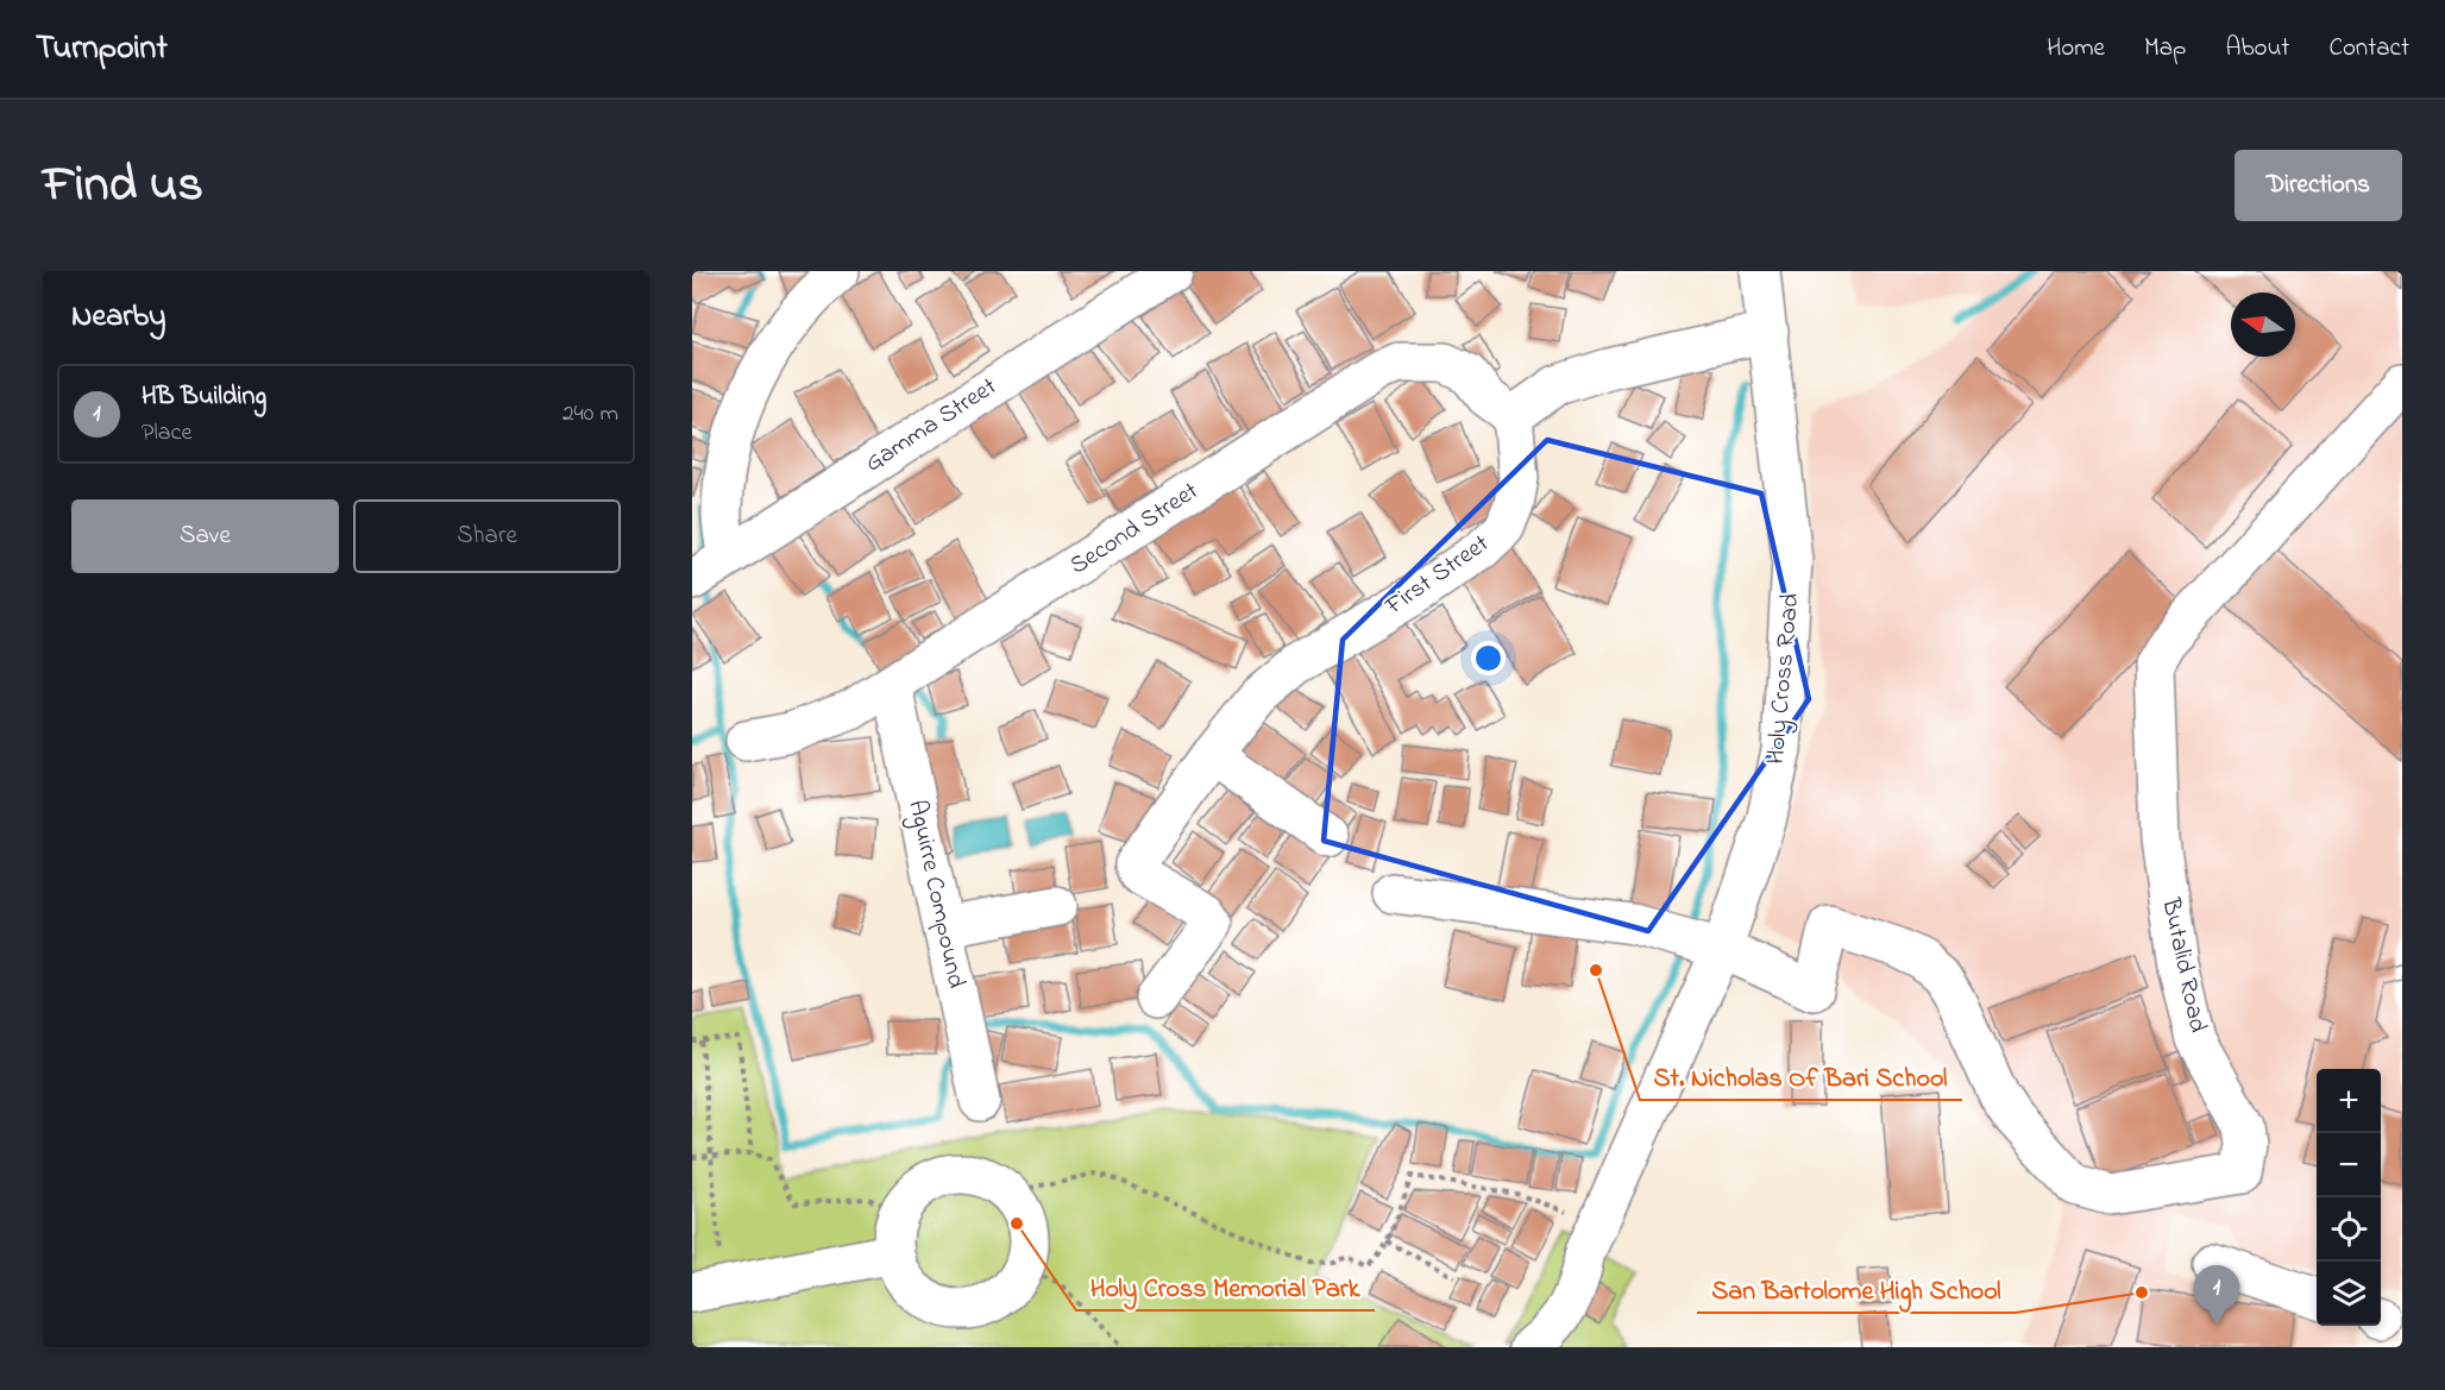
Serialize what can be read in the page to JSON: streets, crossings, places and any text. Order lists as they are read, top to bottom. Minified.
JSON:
{"streets":{"street":["Gamma Street","Second Street","First Street","Holy Cross Road","Aguirre Compound","Butalid Road"]},"crossings":[["Second Street","First Street"],["Second Street","Aguirre Compound"],["Holy Cross Road","Butalid Road"]],"places":["St. Nicholas Of Bari School","Holy Cross Memorial Park","San Bartolome High School"],"north":"left","page":{"header":"Turnpoint","nav":["Home","Map","About","Contact"],"title":"Find us","buttons":["Directions",["Save","Share"]],"heading":"Nearby","list":[{"mark":"1","name":"HB Building","note":"Place","value":"240 m"}],"map_buttons":["+","−"],"pins":"1"}}
